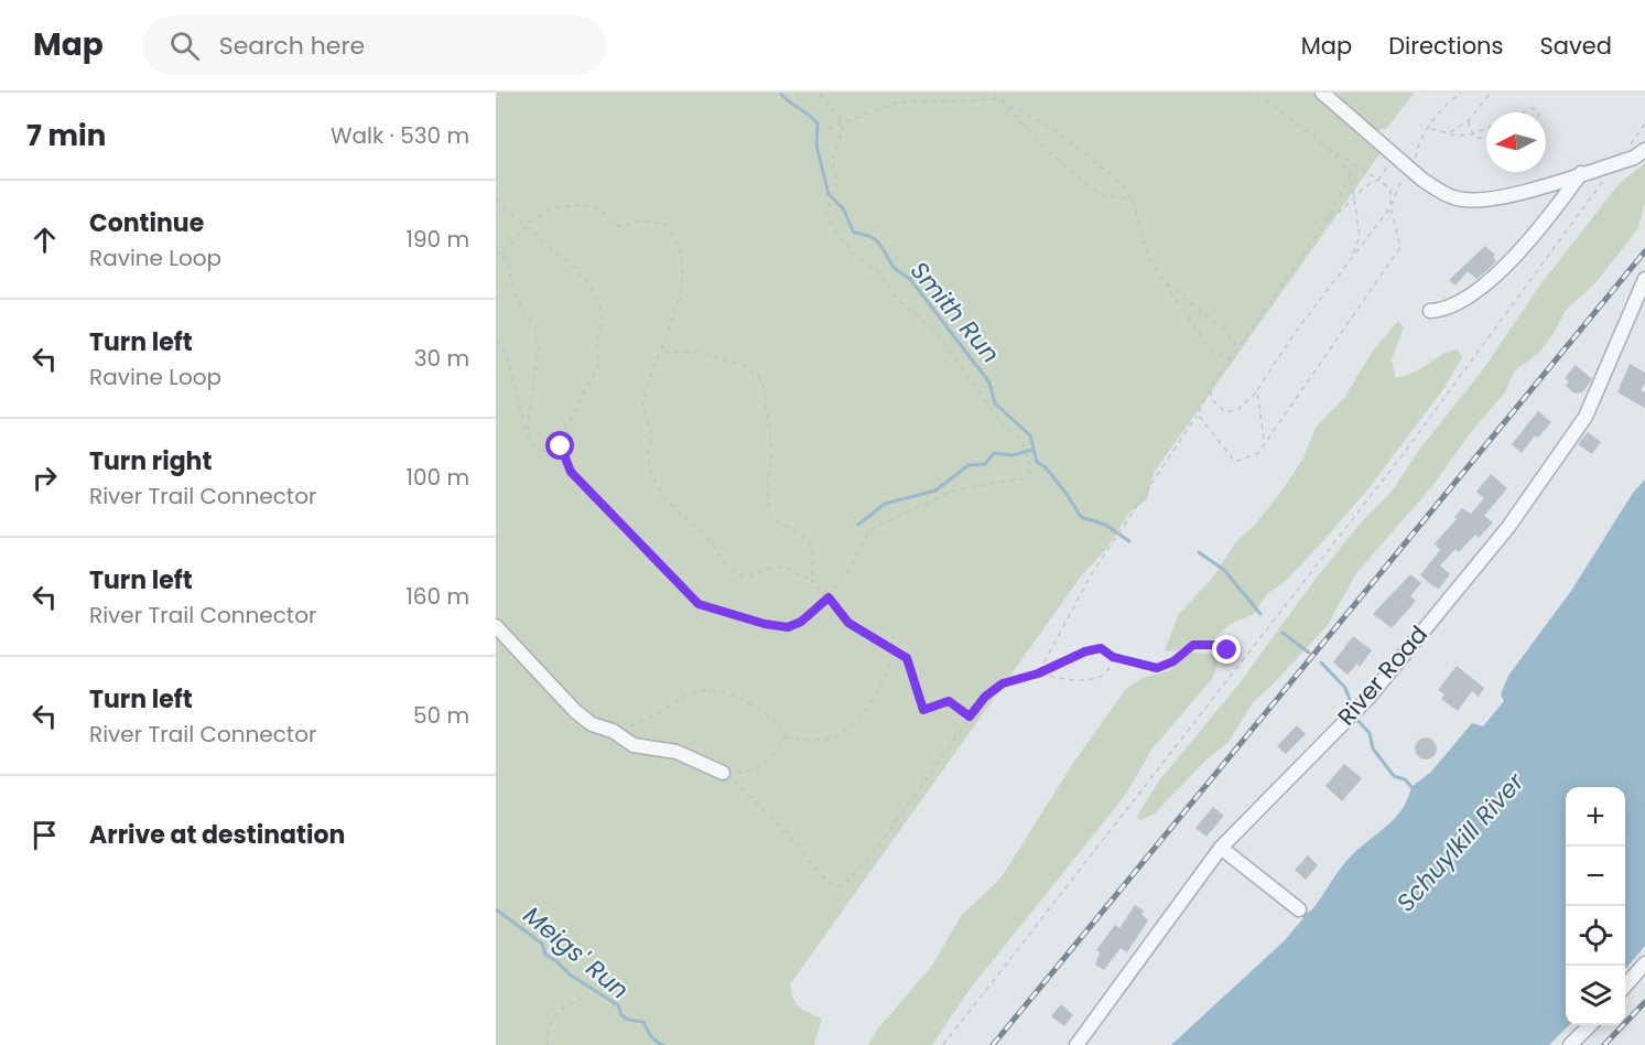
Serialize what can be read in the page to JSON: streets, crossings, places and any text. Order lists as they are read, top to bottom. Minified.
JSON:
{"streets":{"street":["River Road"]},"water":["Smith Run","Schuylkill River","Meigs' Run"],"north":"left","page":{"header":"Map","search":"Search here","nav":["Map","Directions","Saved"],"heading":["7 min","Walk · 530 m"],"list":[["Continue","Ravine Loop","190 m"],["Turn left","Ravine Loop","30 m"],["Turn right","River Trail Connector","100 m"],["Turn left","River Trail Connector","160 m"],["Turn left","River Trail Connector","50 m"],"Arrive at destination"],"map_buttons":["+","−"]}}
